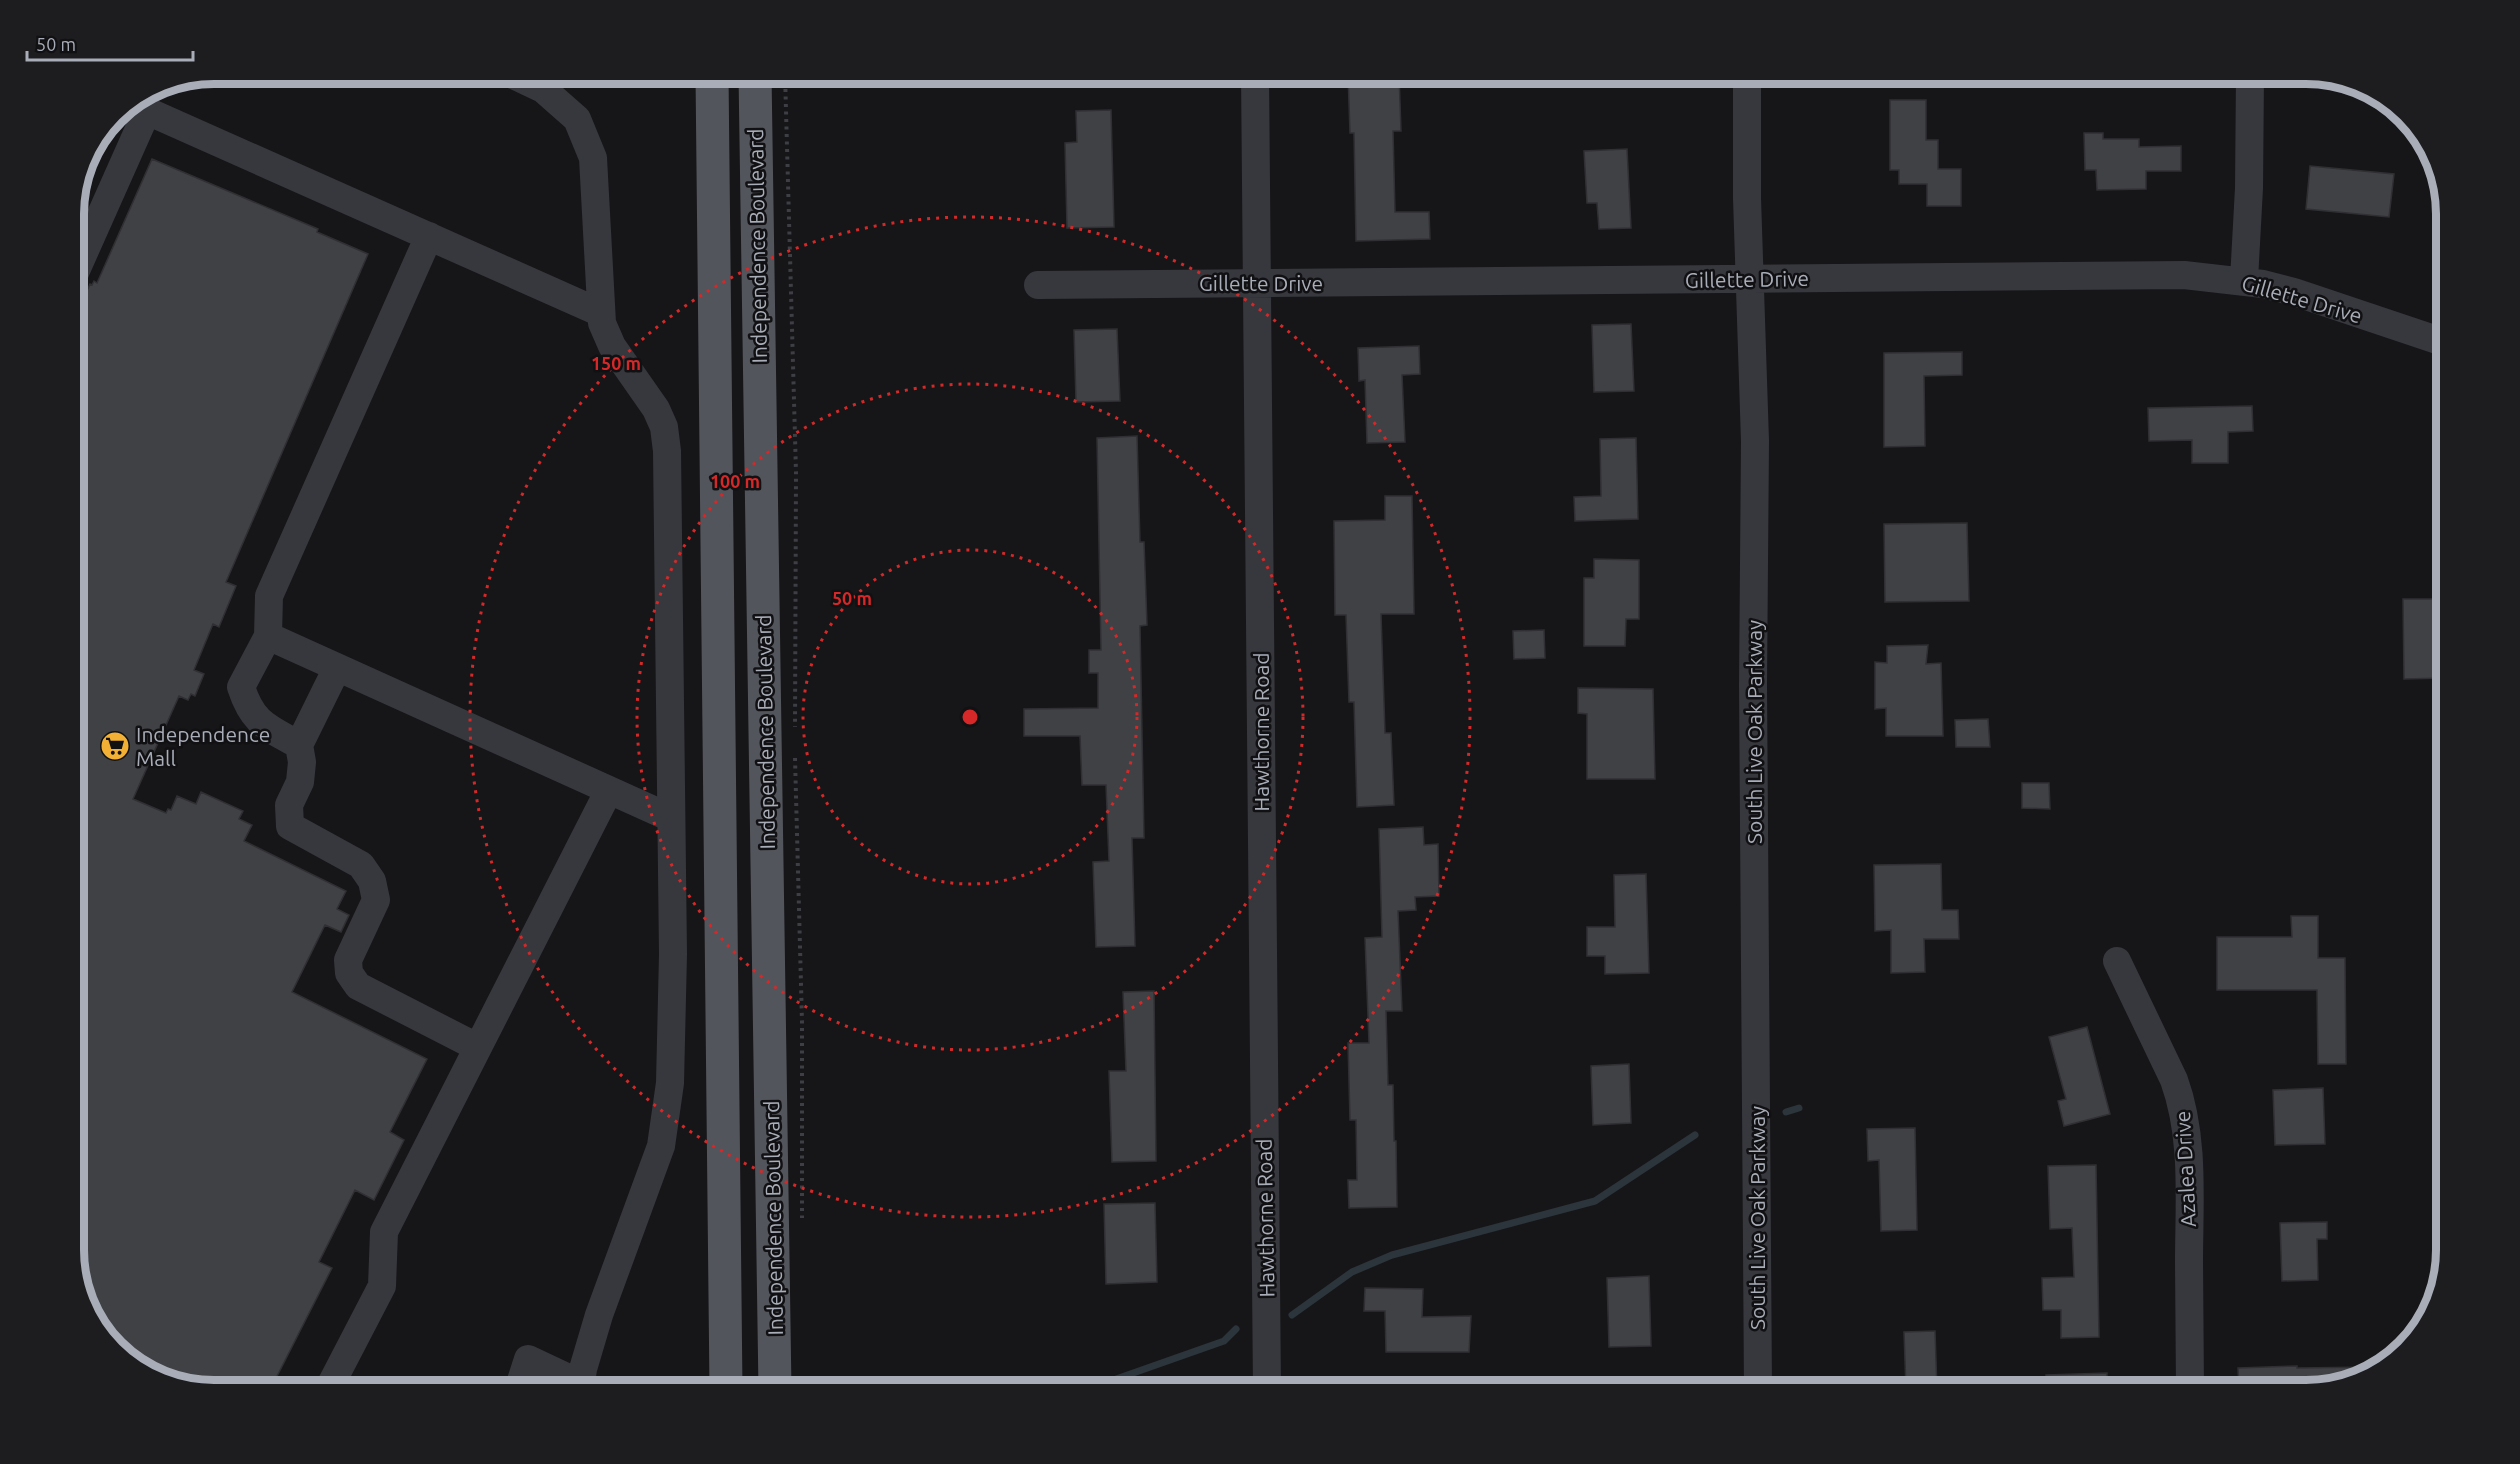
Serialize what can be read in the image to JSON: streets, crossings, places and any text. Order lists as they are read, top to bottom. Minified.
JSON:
{"streets":{"main road":["Independence Boulevard"],"street":["Gillette Drive","Hawthorne Road","South Live Oak Parkway","Azalea Drive"]},"crossings":[["Gillette Drive","Hawthorne Road"],["Gillette Drive","South Live Oak Parkway"]],"places":{"supermarket":["Independence Mall"]},"scale_bar":"50 m","rings":["150 m","100 m","50 m"]}
